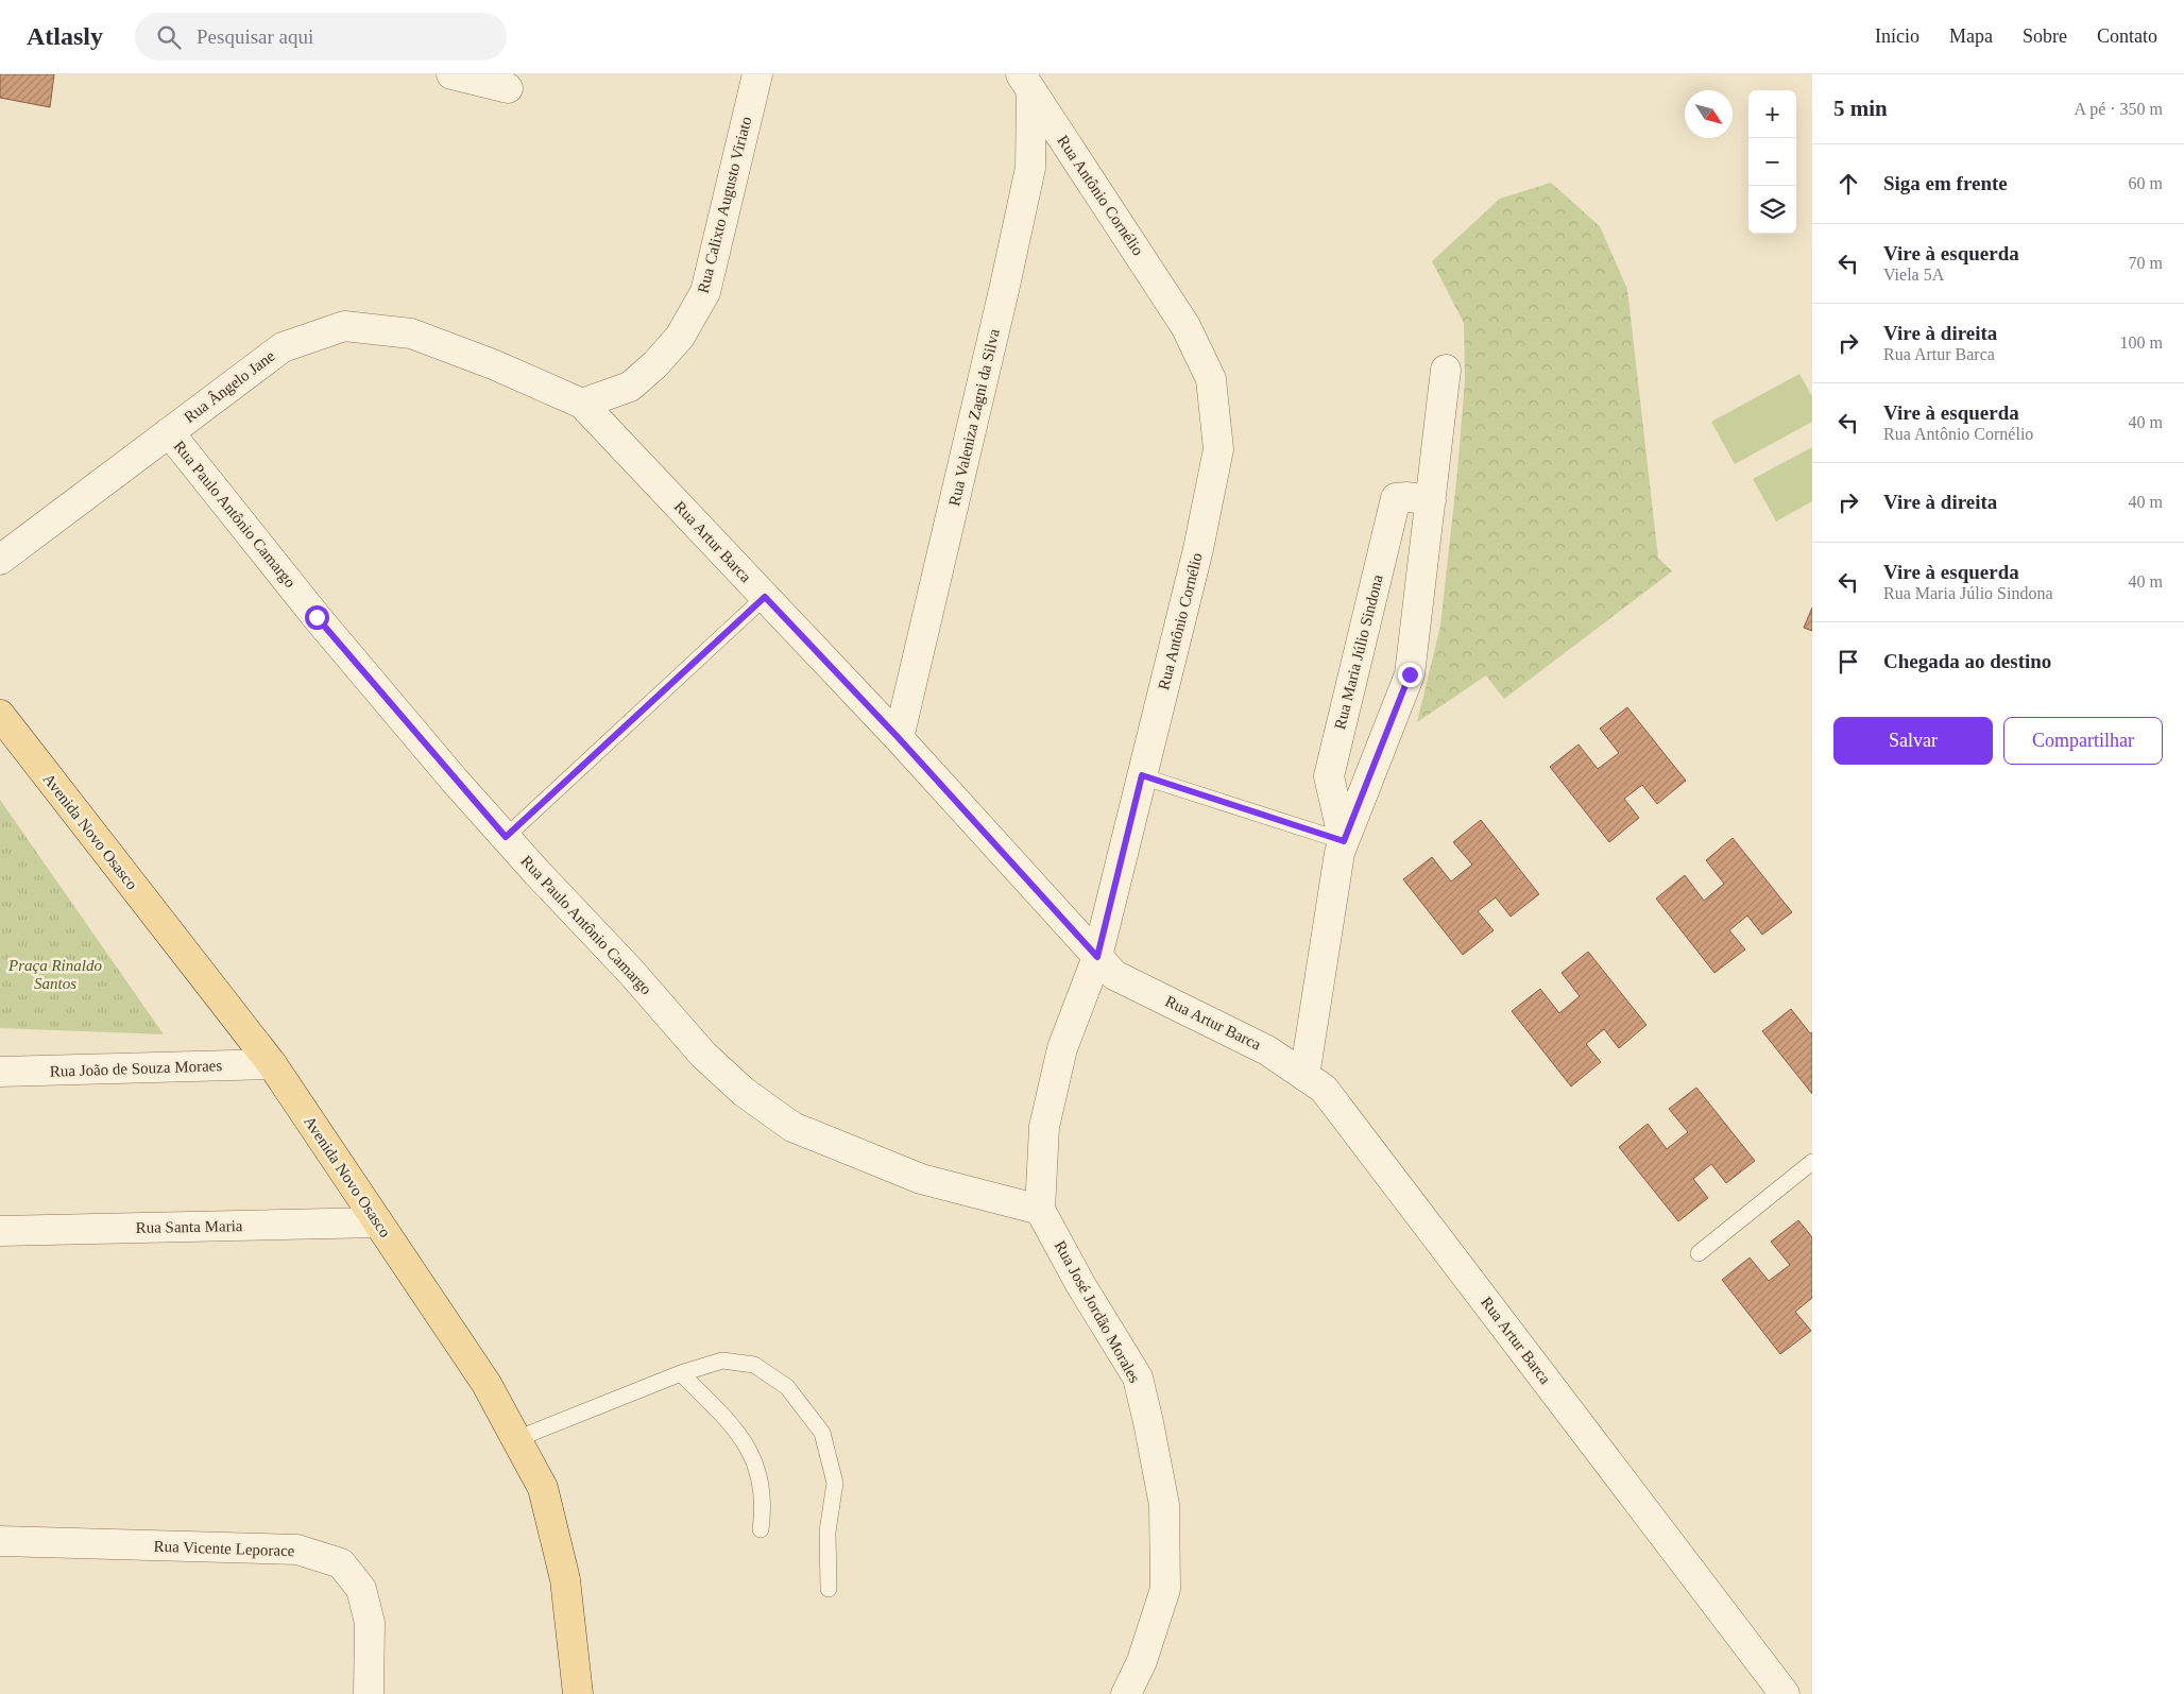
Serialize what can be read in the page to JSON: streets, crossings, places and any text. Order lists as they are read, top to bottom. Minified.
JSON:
{"streets":{"main road":["Avenida Novo Osasco"],"street":["Rua Antônio Cornélio","Rua Calixto Augusto Viriato","Rua Ângelo Jane","Rua Valeniza Zagni da Silva","Rua Paulo Antônio Camargo","Rua Artur Barca","Rua Maria Júlio Sindona","Rua João de Souza Moraes","Rua Santa Maria","Rua José Jordão Morales","Rua Vicente Leporace"]},"crossings":[["Rua Antônio Cornélio","Rua Valeniza Zagni da Silva"],["Rua Antônio Cornélio","Rua Paulo Antônio Camargo"],["Rua Antônio Cornélio","Rua Artur Barca"],["Rua Antônio Cornélio","Rua José Jordão Morales"],["Rua Calixto Augusto Viriato","Rua Ângelo Jane"],["Rua Calixto Augusto Viriato","Rua Artur Barca"],["Rua Ângelo Jane","Rua Paulo Antônio Camargo"],["Rua Ângelo Jane","Rua Artur Barca"],["Rua Valeniza Zagni da Silva","Rua Artur Barca"],["Rua Paulo Antônio Camargo","Rua José Jordão Morales"],["Rua Artur Barca","Rua Maria Júlio Sindona"],["Avenida Novo Osasco","Rua João de Souza Moraes"],["Avenida Novo Osasco","Rua Santa Maria"]],"parks":["Praça Rinaldo Santos"],"north":"bottom right","page":{"header":"Atlasly","search":"Pesquisar aqui","nav":["Início","Mapa","Sobre","Contato"],"heading":["5 min","A pé · 350 m"],"map_buttons":["+","−"],"list":[["Siga em frente","60 m"],["Vire à esquerda","Viela 5A","70 m"],["Vire à direita","Rua Artur Barca","100 m"],["Vire à esquerda","Rua Antônio Cornélio","40 m"],["Vire à direita","40 m"],["Vire à esquerda","Rua Maria Júlio Sindona","40 m"],"Chegada ao destino"],"buttons":["Salvar","Compartilhar"]}}
